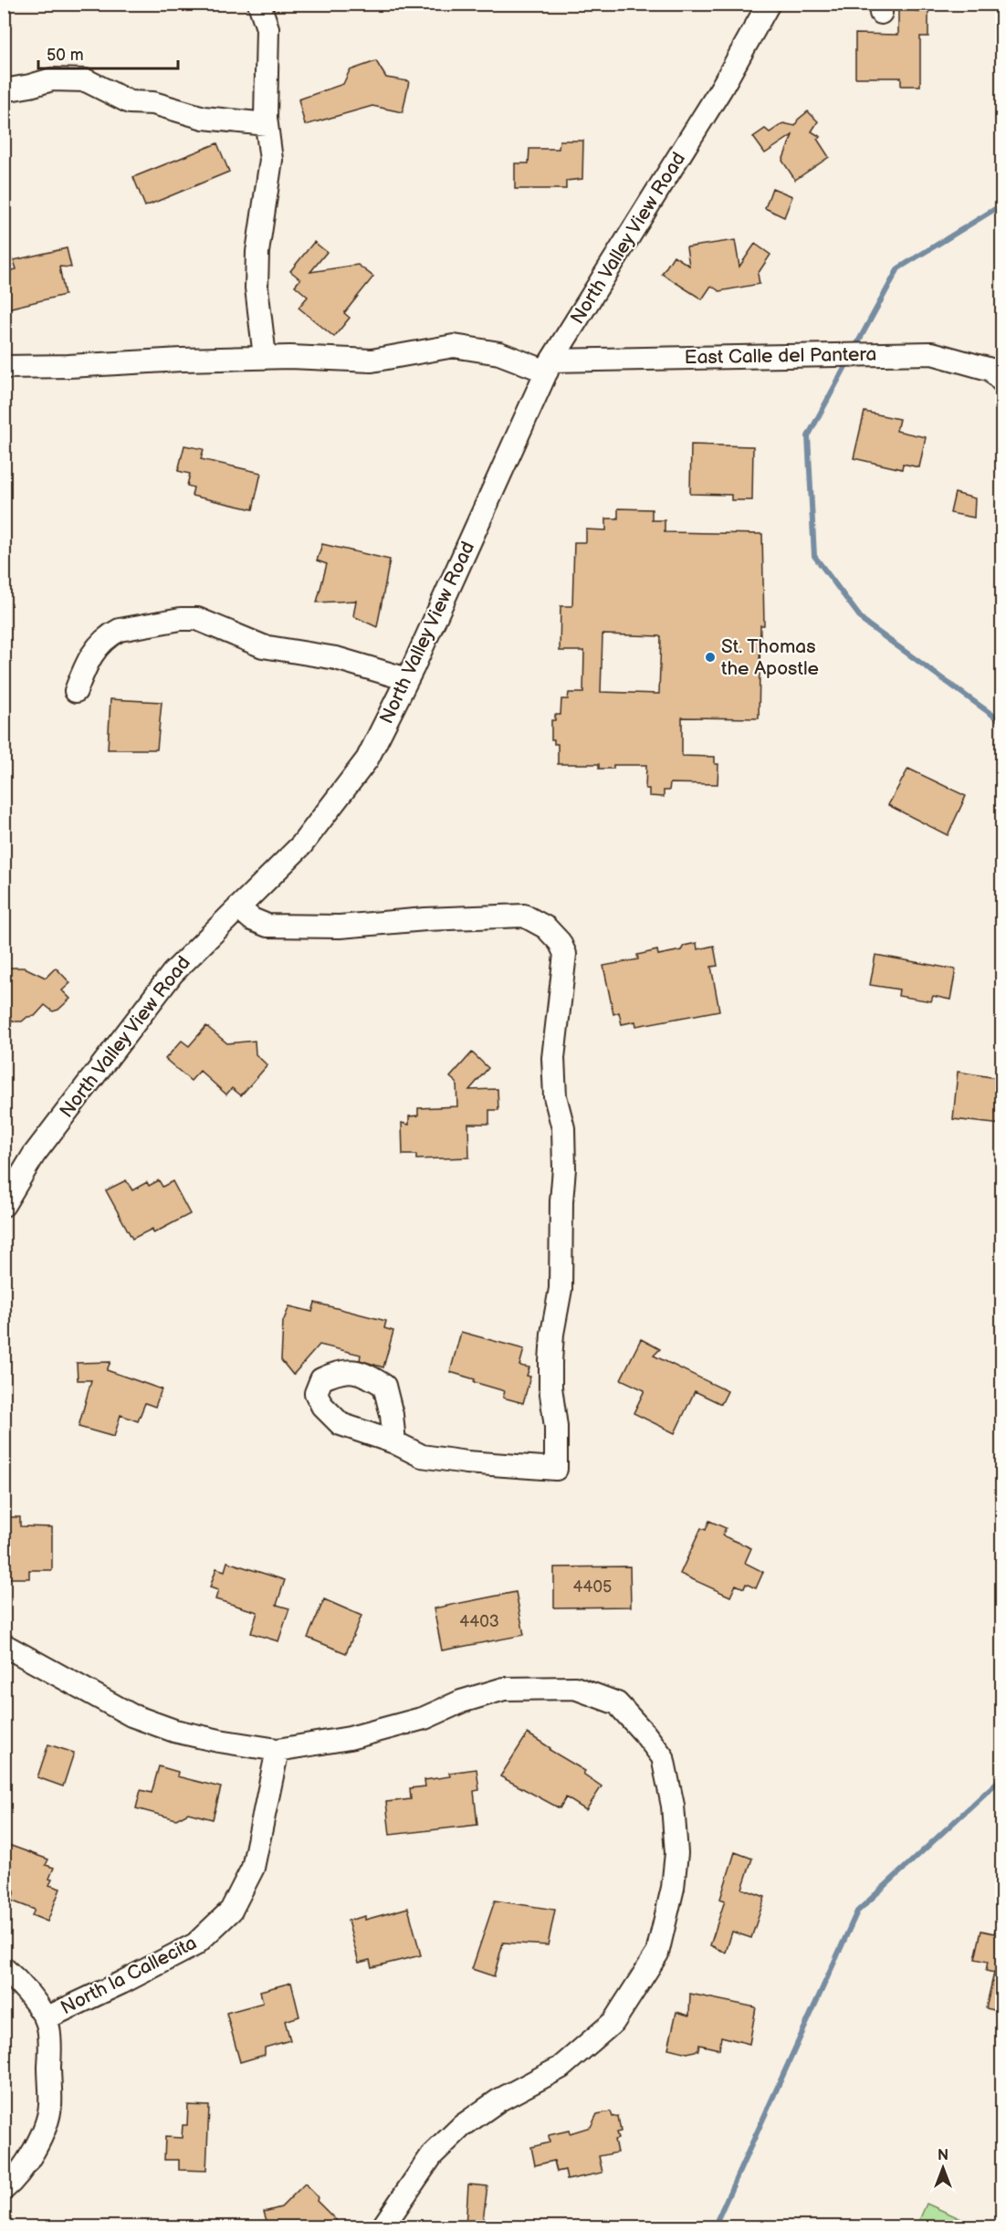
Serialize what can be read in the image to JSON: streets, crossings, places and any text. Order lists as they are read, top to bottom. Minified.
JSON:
{"streets":{"street":["North Valley View Road","East Calle del Pantera","North la Callecita"]},"crossings":[["North Valley View Road","East Calle del Pantera"]],"places":["St. Thomas the Apostle"],"house_numbers":["4405","4403"],"scale_bar":"50 m","north":"top"}
